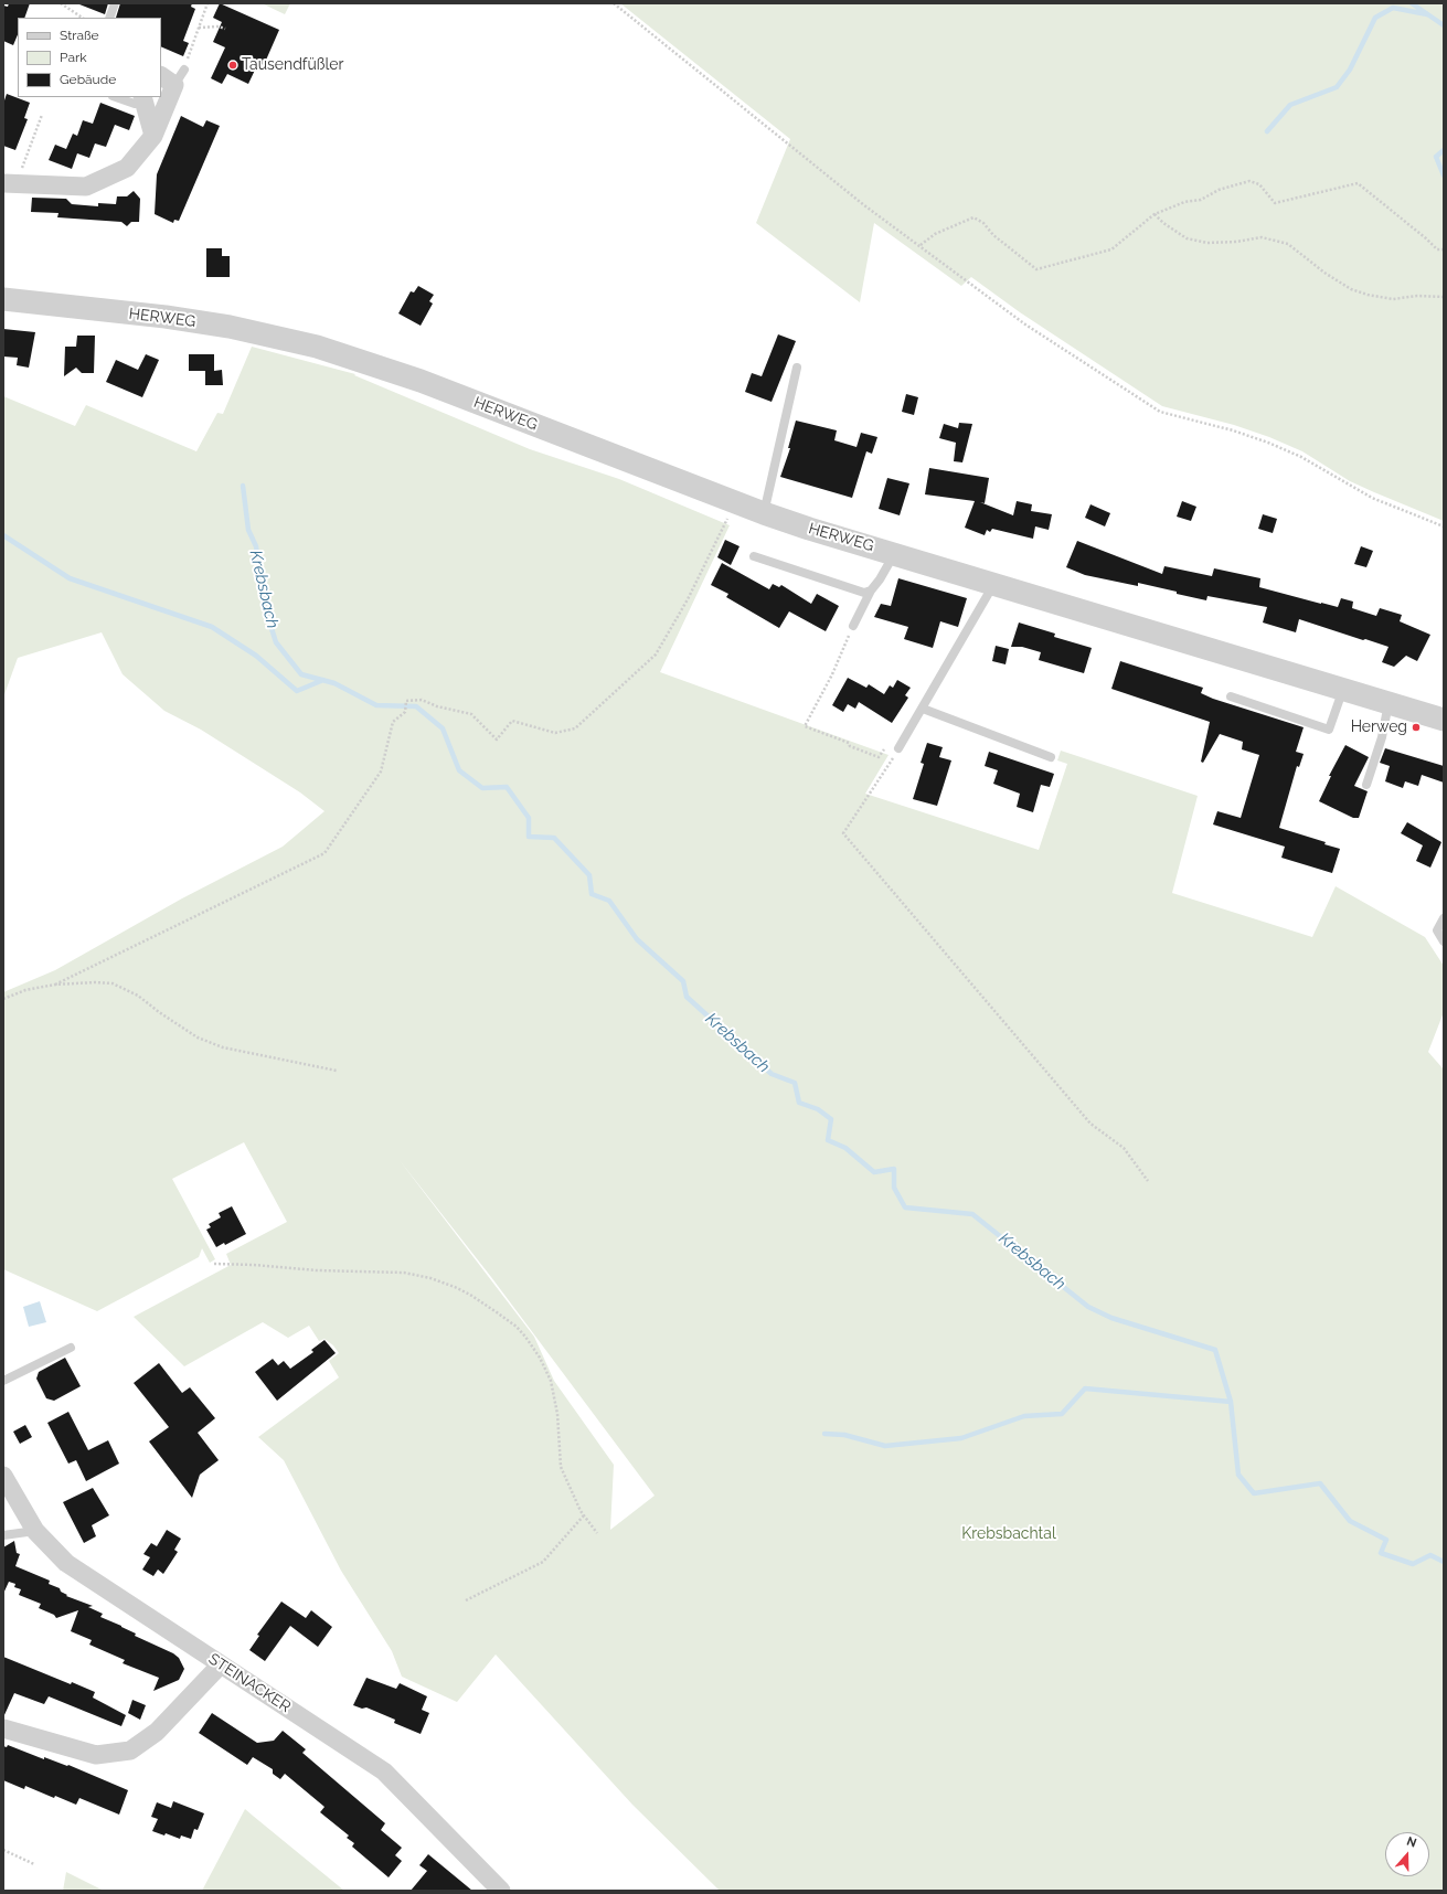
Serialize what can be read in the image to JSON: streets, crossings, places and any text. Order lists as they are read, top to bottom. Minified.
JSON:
{"streets":{"street":["HERWEG","STEINACKER"]},"water":["Krebsbach"],"parks":["Krebsbachtal"],"places":["Tausendfüßler","Herweg"],"legend":["Straße","Park","Gebäude"],"north":"top"}
